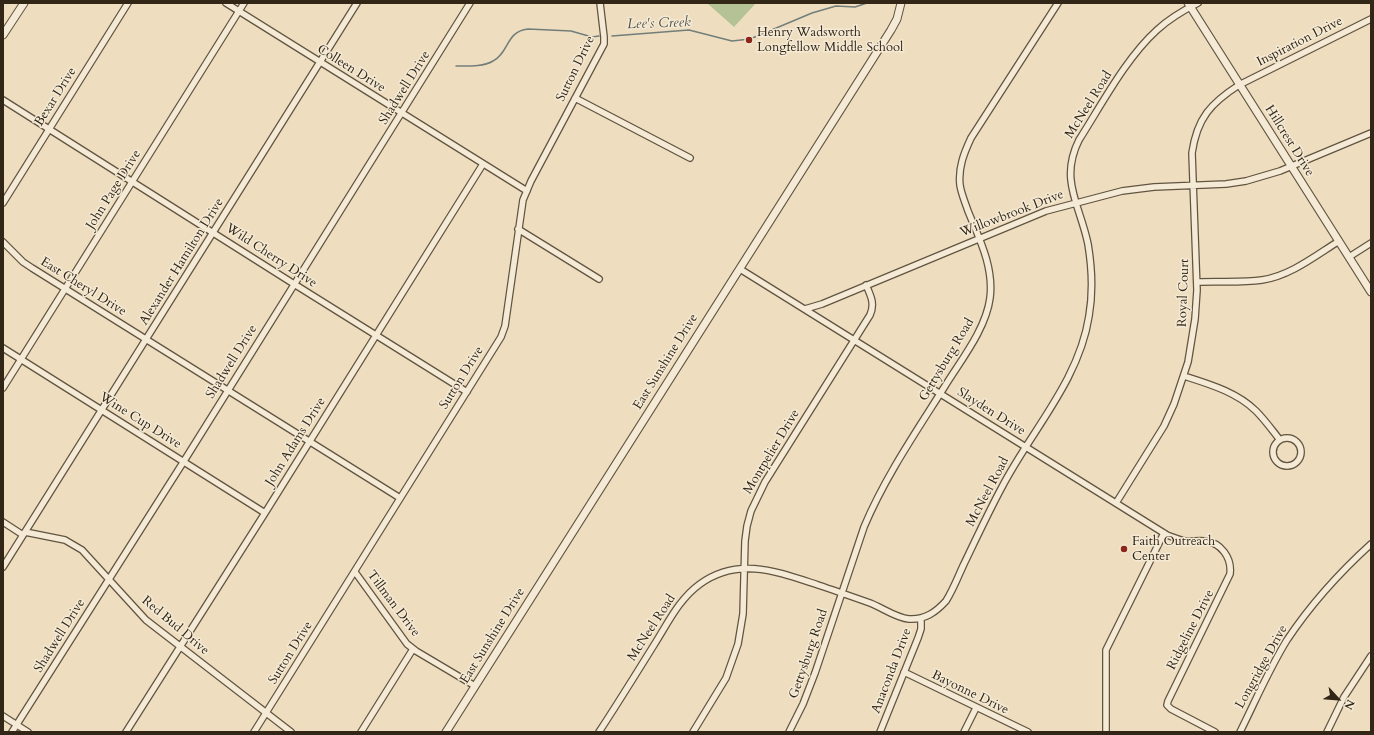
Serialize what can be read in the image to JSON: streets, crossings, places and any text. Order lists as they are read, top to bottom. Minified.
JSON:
{"streets":{"street":["Inspiration Drive","Colleen Drive","Sutton Drive","Shadwell Drive","Bexar Drive","McNeel Road","Hillcrest Drive","John Page Drive","Willowbrook Drive","Wild Cherry Drive","Alexander Hamilton Drive","East Cheryl Drive","Royal Court","Gettysburg Road","East Sunshine Drive","Slayden Drive","Wine Cup Drive","John Adams Drive","Montpelier Drive","Tillman Drive","Red Bud Drive","Ridgeline Drive","Longridge Drive","Anaconda Drive","Bayonne Drive"]},"crossings":[["Inspiration Drive","Hillcrest Drive"],["Inspiration Drive","Royal Court"],["Colleen Drive","Sutton Drive"],["Colleen Drive","Shadwell Drive"],["Colleen Drive","John Page Drive"],["Colleen Drive","Alexander Hamilton Drive"],["Colleen Drive","John Adams Drive"],["Sutton Drive","Wild Cherry Drive"],["Sutton Drive","East Cheryl Drive"],["Sutton Drive","Tillman Drive"],["Sutton Drive","Red Bud Drive"],["Shadwell Drive","Wild Cherry Drive"],["Shadwell Drive","East Cheryl Drive"],["Shadwell Drive","Wine Cup Drive"],["Shadwell Drive","Red Bud Drive"],["Bexar Drive","Wild Cherry Drive"],["McNeel Road","Hillcrest Drive"],["McNeel Road","Willowbrook Drive"],["McNeel Road","Gettysburg Road"],["McNeel Road","Slayden Drive"],["McNeel Road","Montpelier Drive"],["McNeel Road","Anaconda Drive"],["Hillcrest Drive","Willowbrook Drive"],["Hillcrest Drive","Royal Court"],["John Page Drive","Wild Cherry Drive"],["John Page Drive","East Cheryl Drive"],["John Page Drive","Wine Cup Drive"],["Willowbrook Drive","Royal Court"],["Willowbrook Drive","Gettysburg Road"],["Willowbrook Drive","Slayden Drive"],["Willowbrook Drive","Montpelier Drive"],["Wild Cherry Drive","Alexander Hamilton Drive"],["Wild Cherry Drive","John Adams Drive"],["Alexander Hamilton Drive","East Cheryl Drive"],["Alexander Hamilton Drive","Wine Cup Drive"],["Alexander Hamilton Drive","Red Bud Drive"],["East Cheryl Drive","John Adams Drive"],["Royal Court","Slayden Drive"],["Gettysburg Road","Slayden Drive"],["East Sunshine Drive","Slayden Drive"],["East Sunshine Drive","Tillman Drive"],["Slayden Drive","Montpelier Drive"],["Slayden Drive","Ridgeline Drive"],["Wine Cup Drive","John Adams Drive"],["John Adams Drive","Red Bud Drive"],["Anaconda Drive","Bayonne Drive"]],"water":["Lee's Creek"],"places":["Henry Wadsworth Longfellow Middle School","Faith Outreach Center"],"north":"bottom right"}
